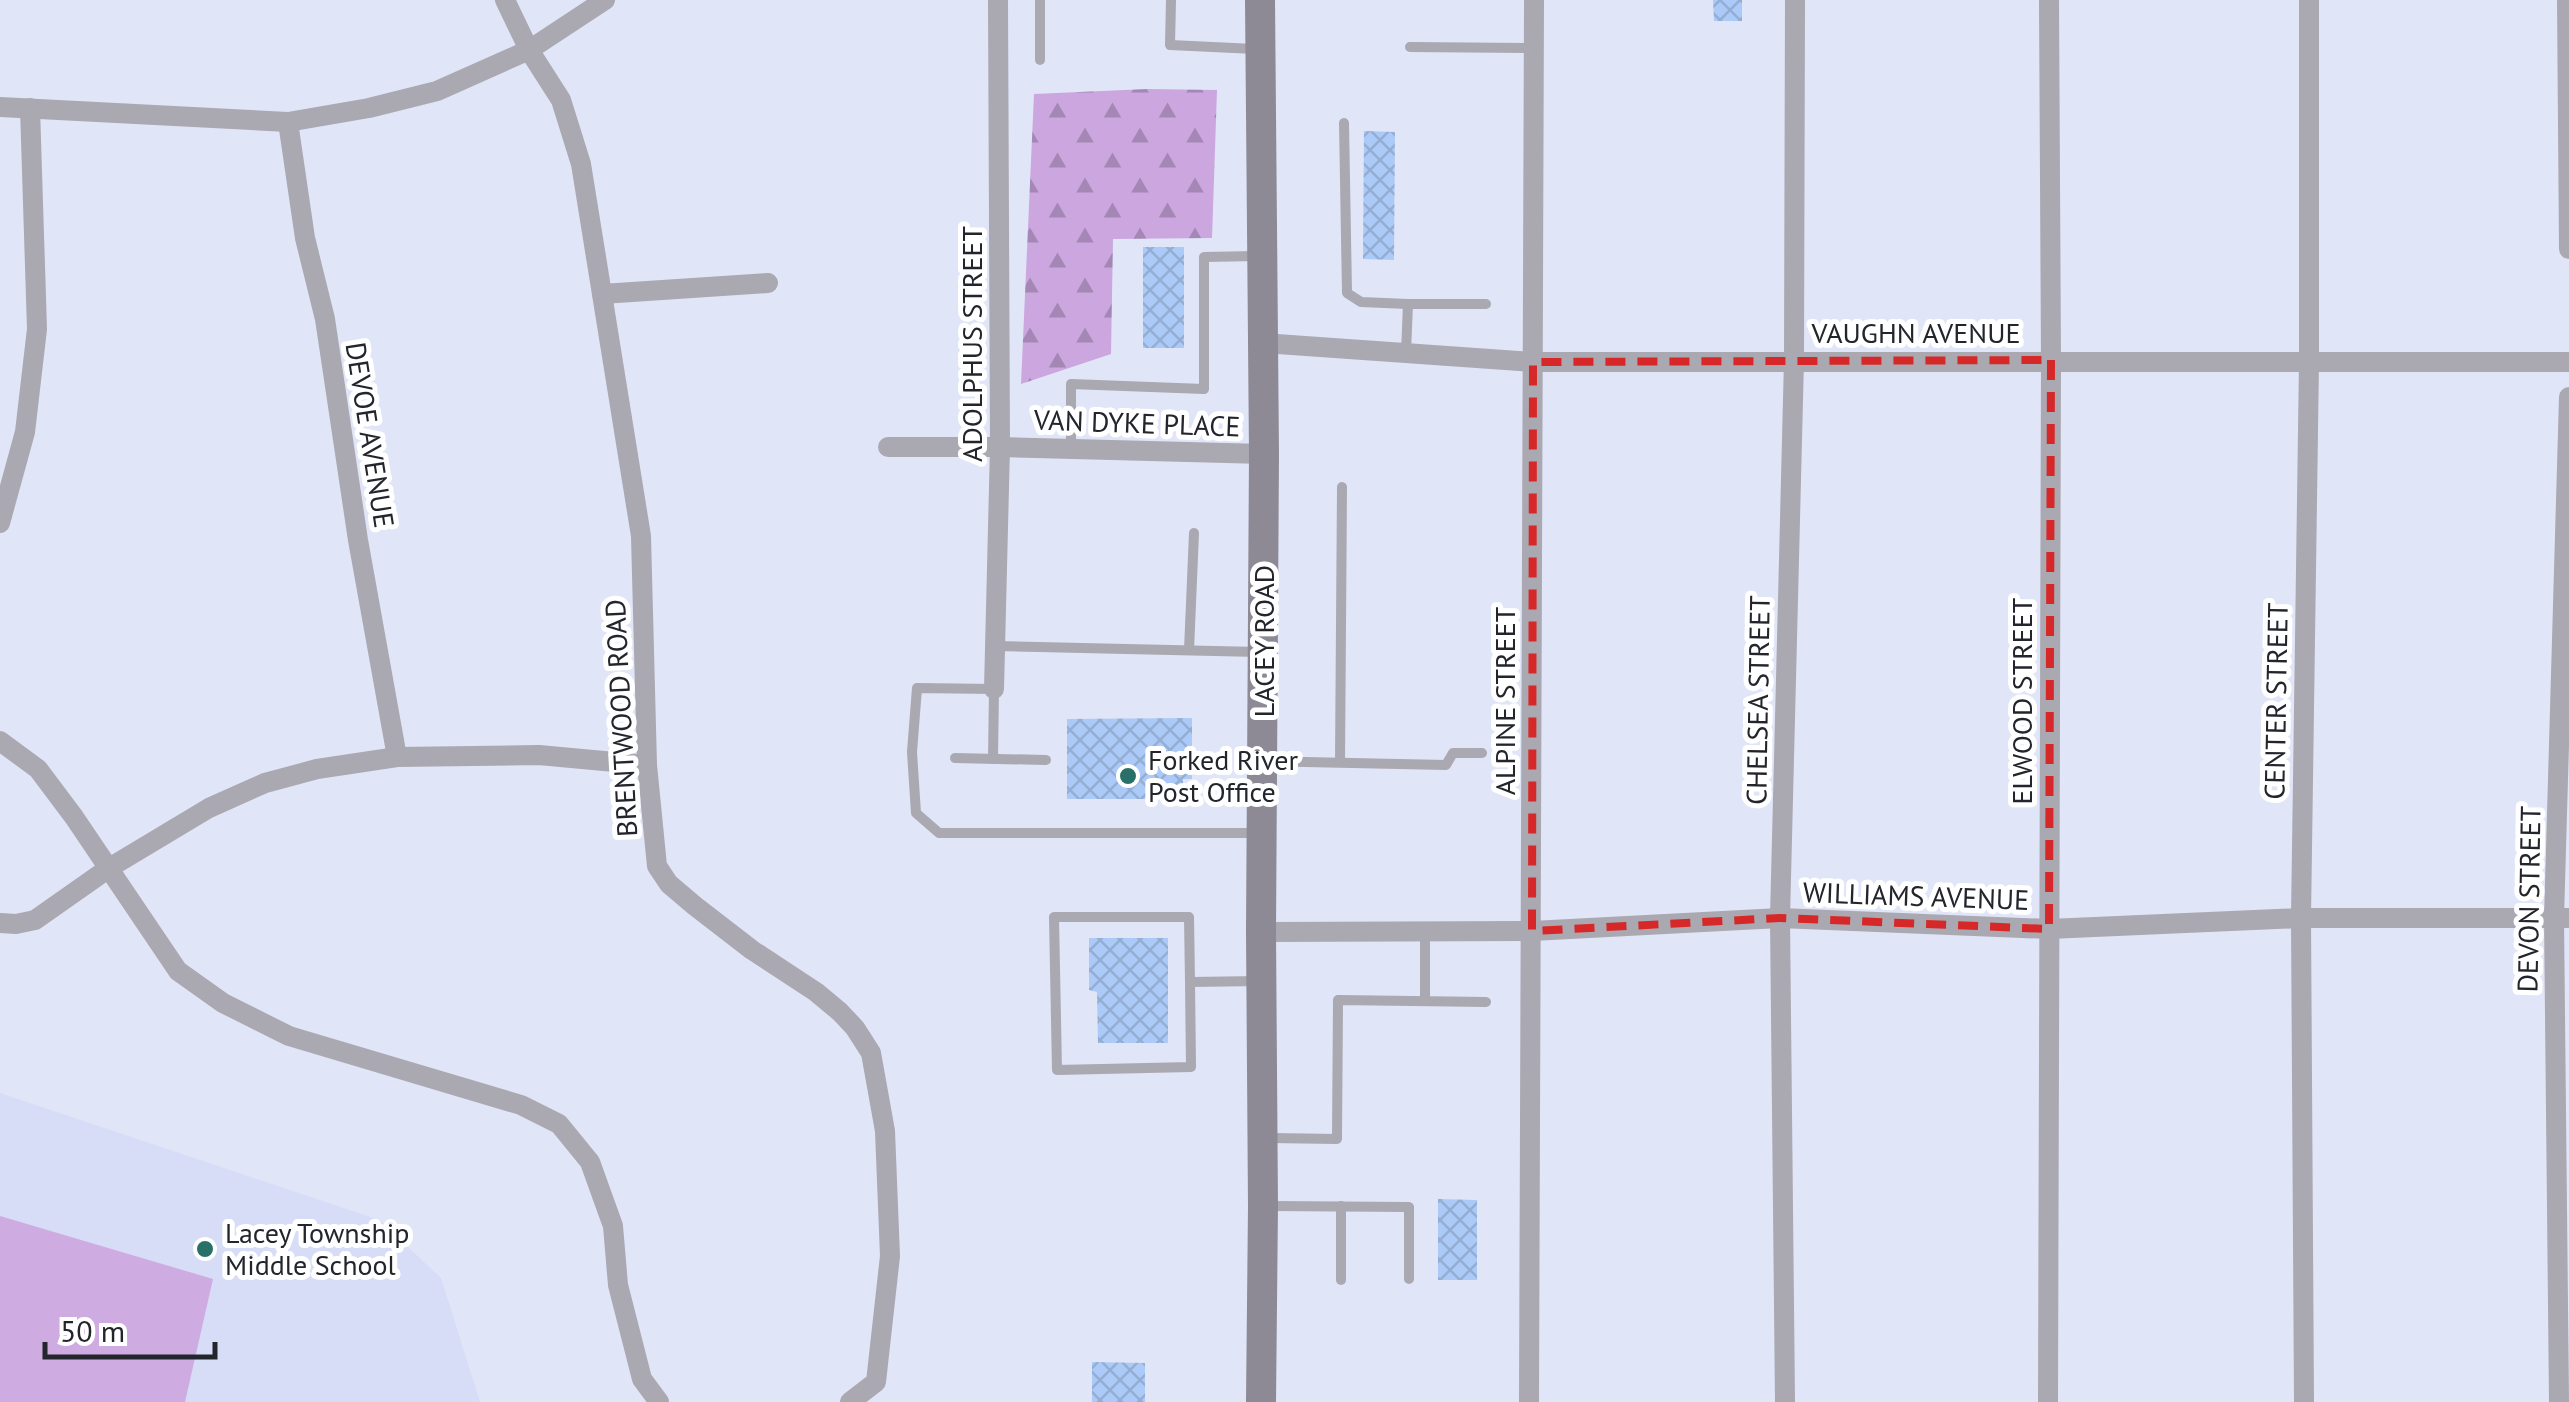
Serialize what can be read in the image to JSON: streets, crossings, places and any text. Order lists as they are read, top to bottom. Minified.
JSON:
{"streets":{"main road":["LACEY ROAD"],"street":["VAUGHN AVENUE","ADOLPHUS STREET","VAN DYKE PLACE","DEVOE AVENUE","CHELSEA STREET","ALPINE STREET","ELWOOD STREET","CENTER STREET","BRENTWOOD ROAD","WILLIAMS AVENUE","DEVON STREET"]},"crossings":[["VAUGHN AVENUE","LACEY ROAD"],["VAUGHN AVENUE","CHELSEA STREET"],["VAUGHN AVENUE","ALPINE STREET"],["VAUGHN AVENUE","ELWOOD STREET"],["VAUGHN AVENUE","CENTER STREET"],["ADOLPHUS STREET","VAN DYKE PLACE"],["VAN DYKE PLACE","LACEY ROAD"],["LACEY ROAD","WILLIAMS AVENUE"],["CHELSEA STREET","WILLIAMS AVENUE"],["ALPINE STREET","WILLIAMS AVENUE"],["ELWOOD STREET","WILLIAMS AVENUE"],["CENTER STREET","WILLIAMS AVENUE"],["WILLIAMS AVENUE","DEVON STREET"]],"places":["Forked River Post Office","Lacey Township Middle School"],"scale_bar":"50 m"}
